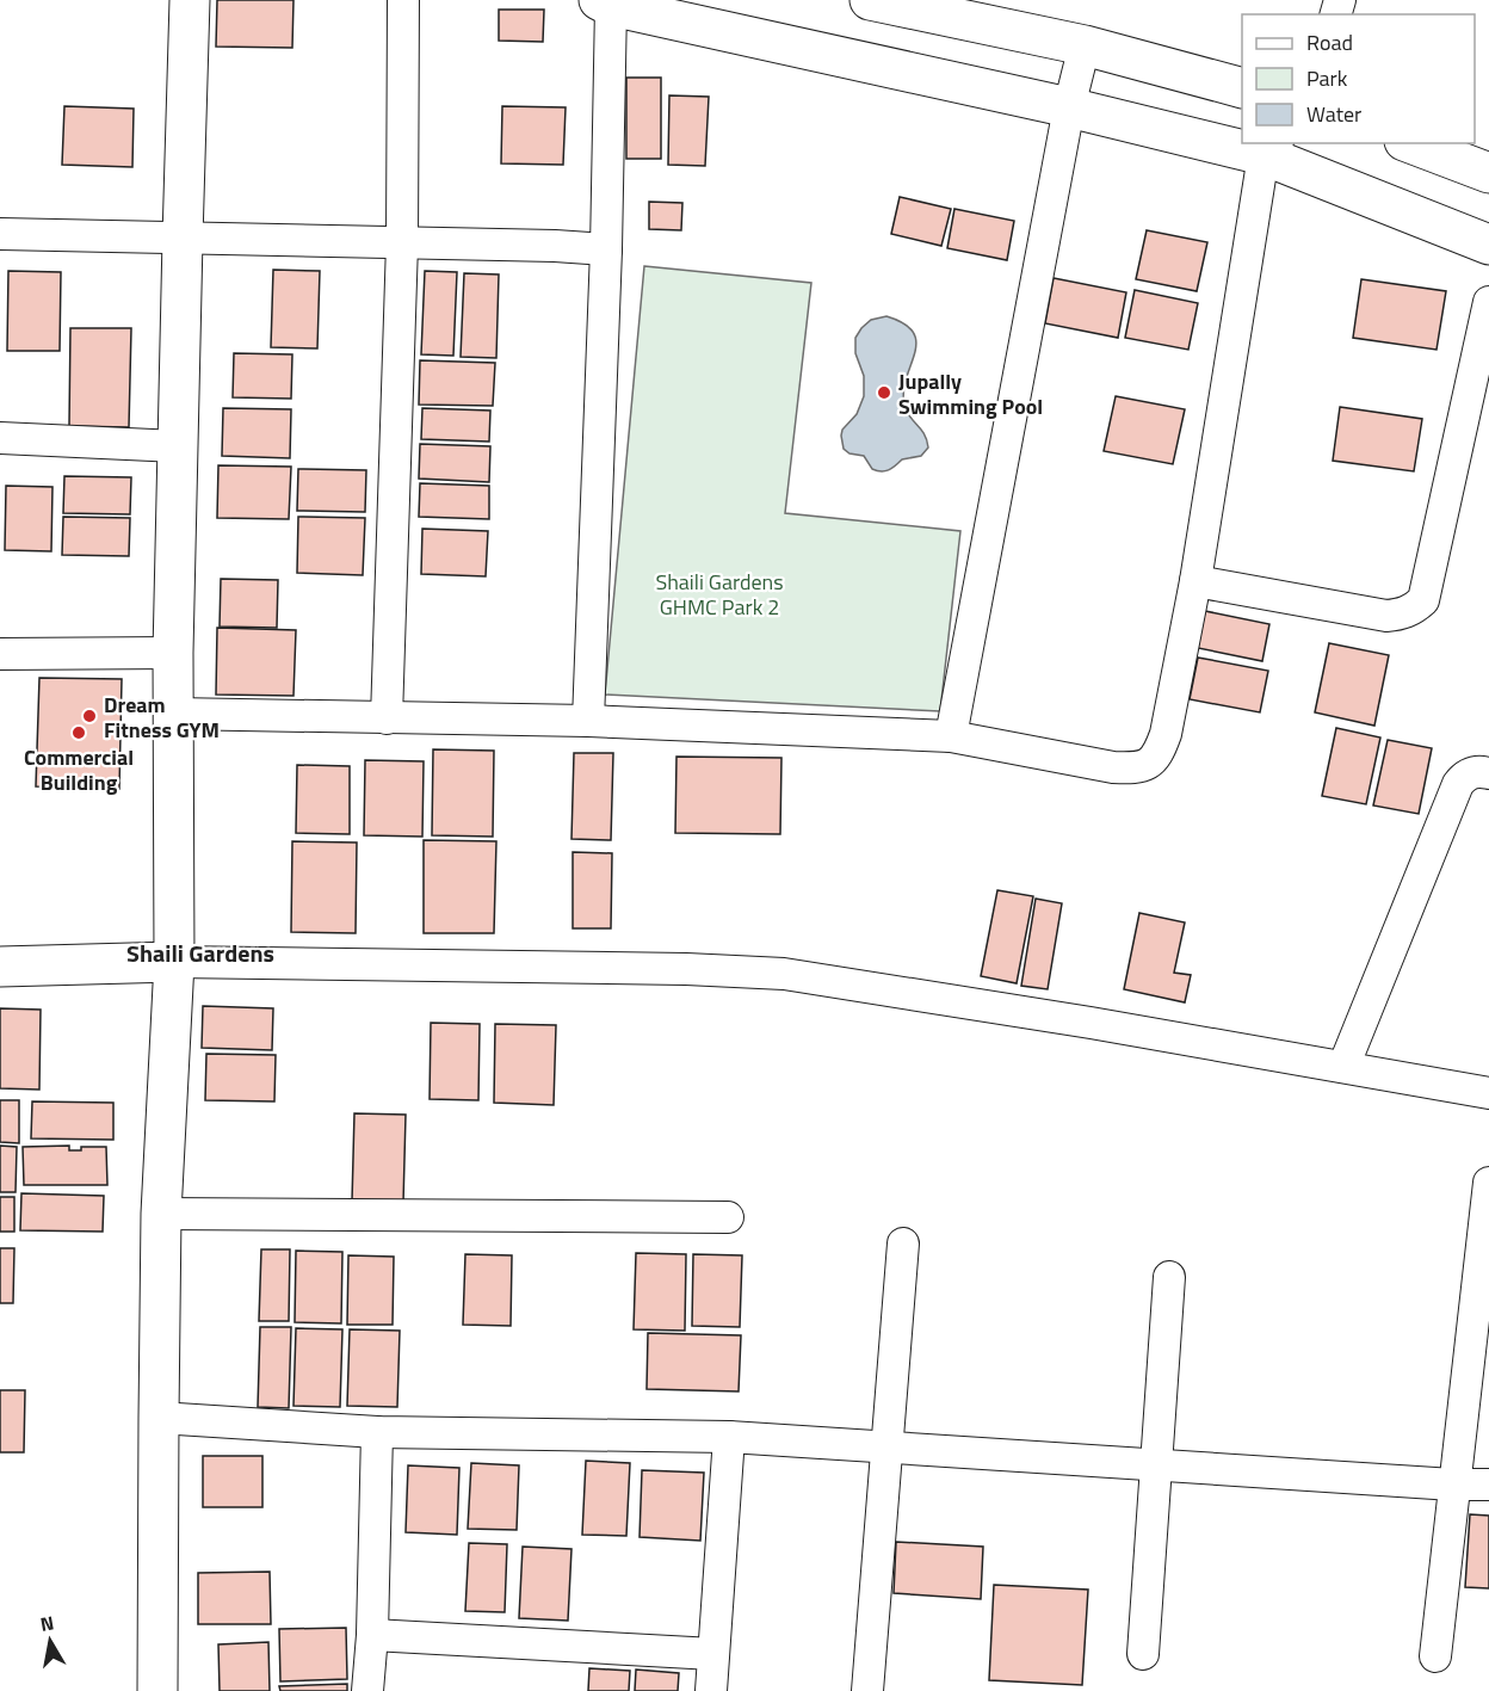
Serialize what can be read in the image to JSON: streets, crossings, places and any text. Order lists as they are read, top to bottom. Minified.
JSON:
{"districts":["Shaili Gardens"],"parks":["Shaili Gardens GHMC Park 2"],"places":["Jupally Swimming Pool","Dream Fitness GYM","Commercial Building"],"legend":["Road","Park","Water"],"north":"top"}
